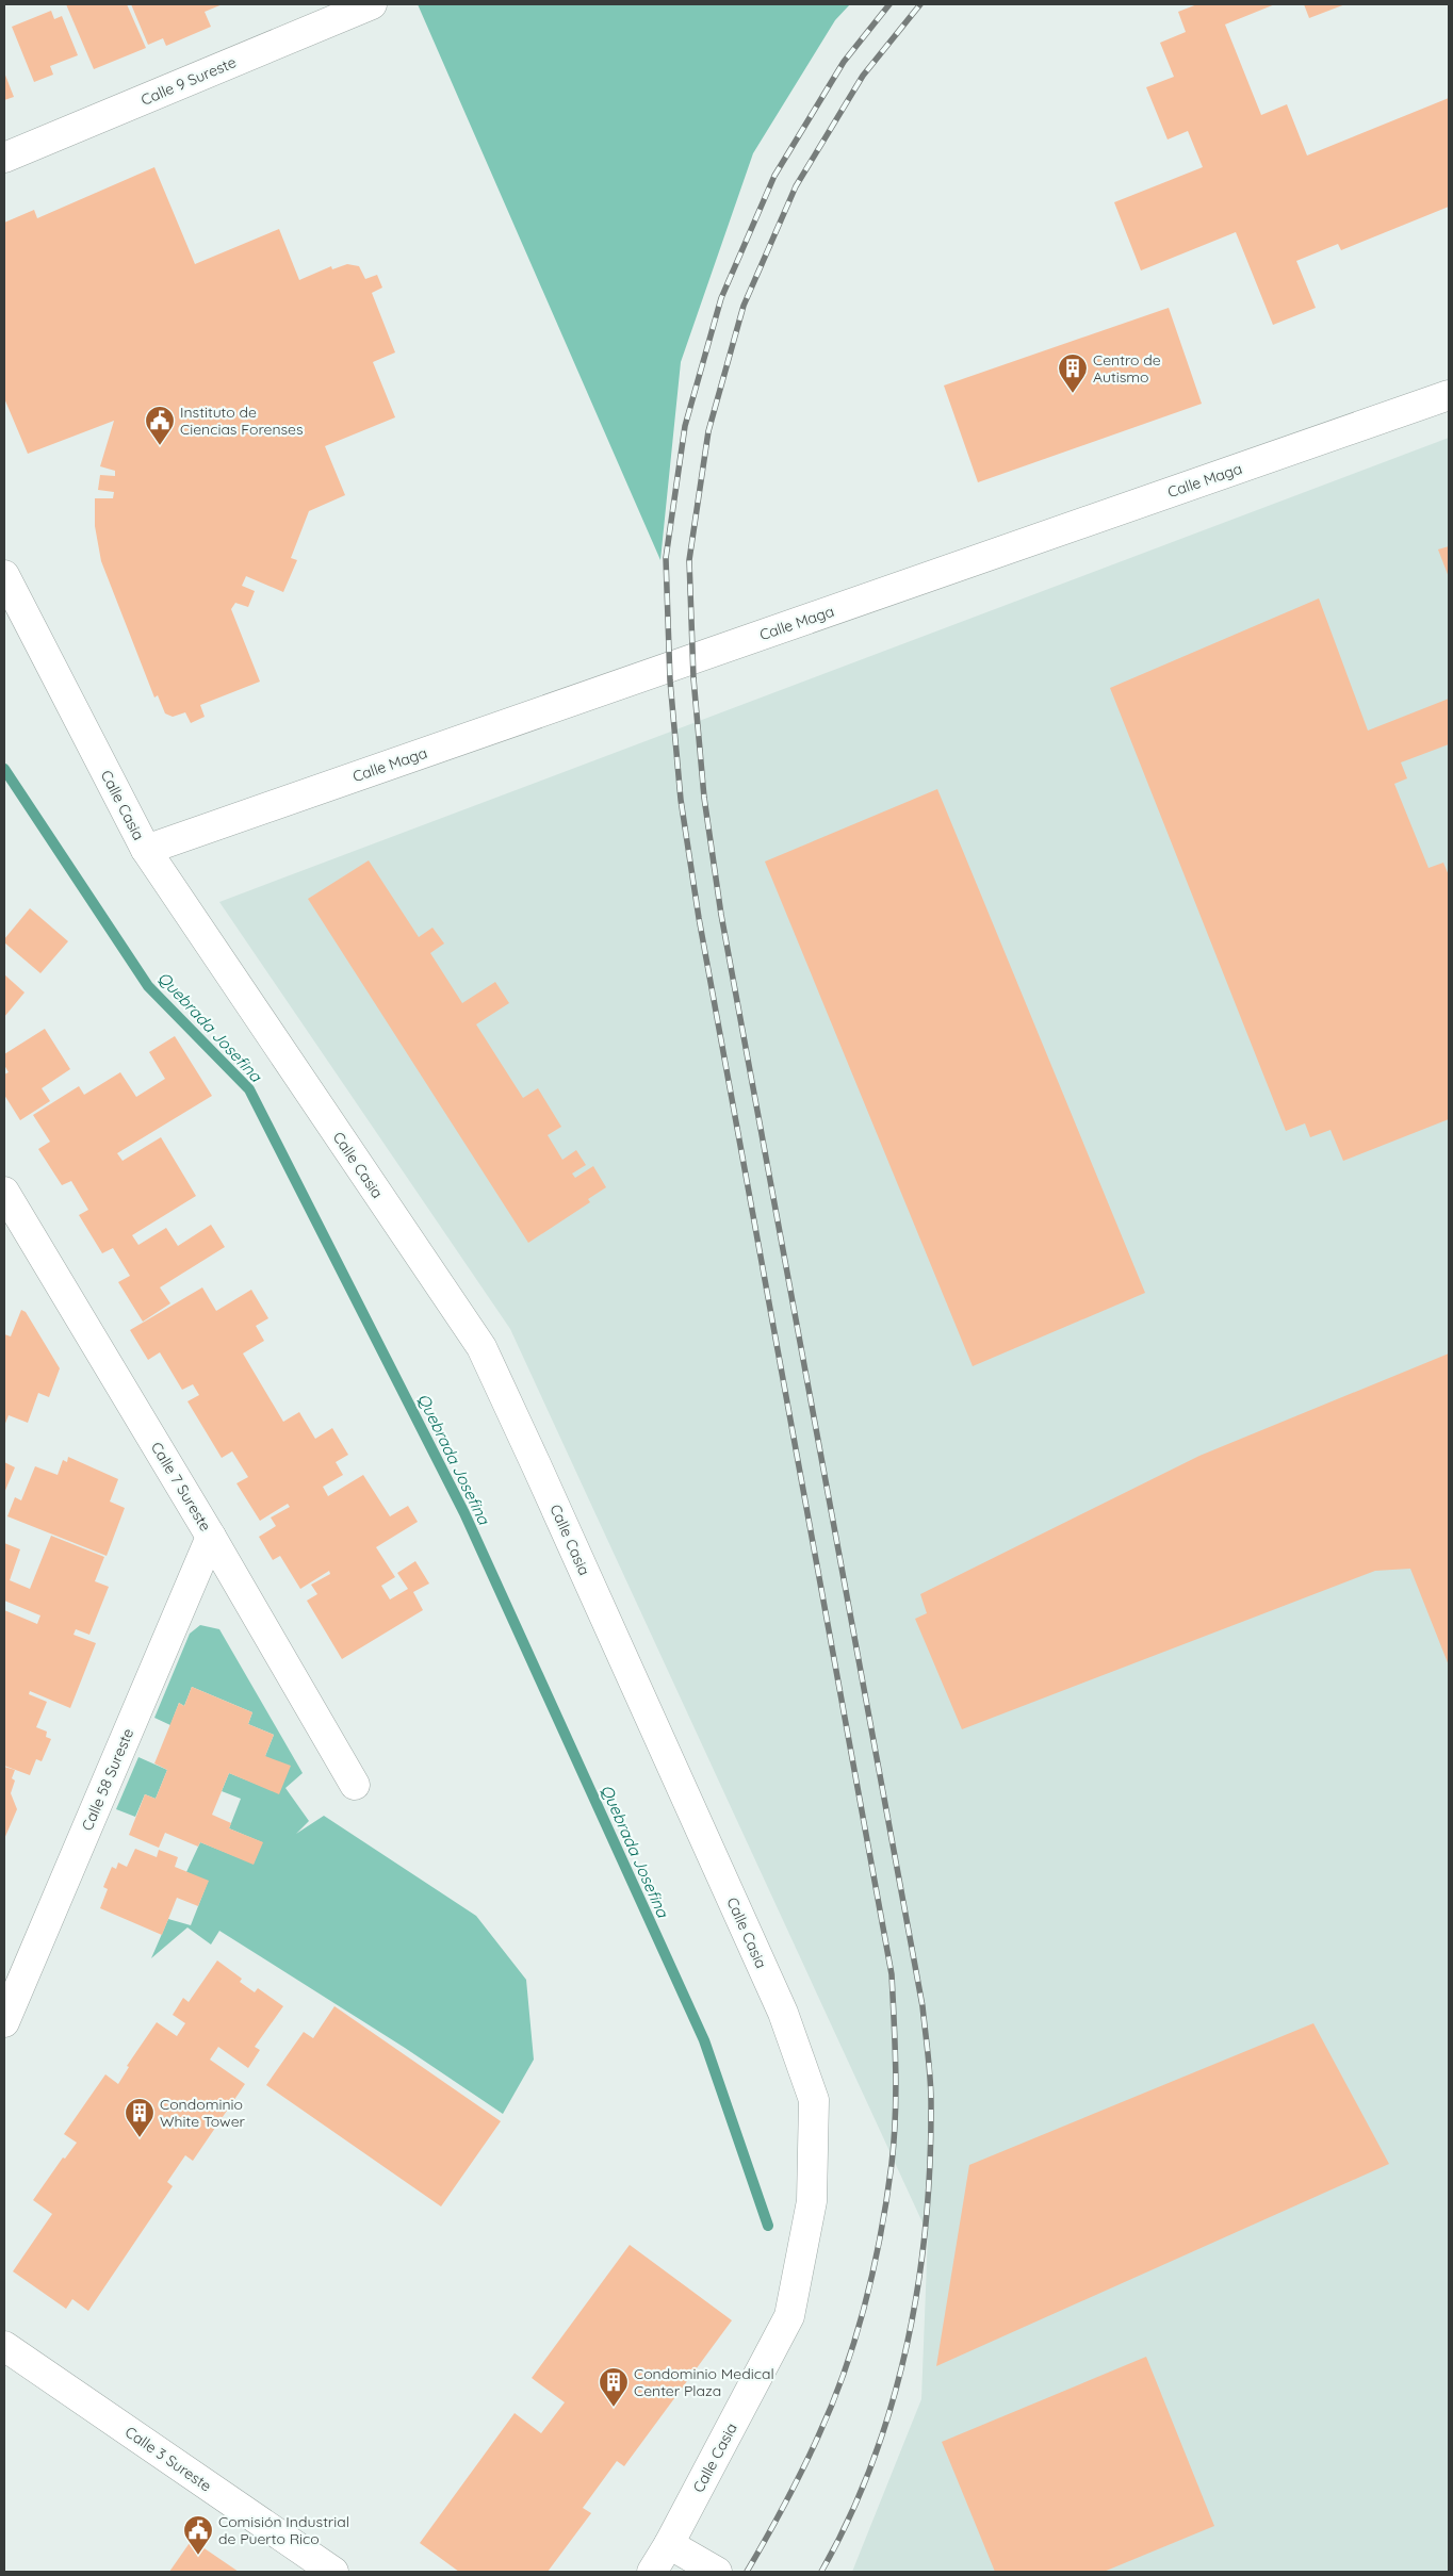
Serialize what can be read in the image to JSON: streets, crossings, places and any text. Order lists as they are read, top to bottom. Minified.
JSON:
{"streets":{"street":["Calle 9 Sureste","Calle Maga","Calle Casia","Calle 7 Sureste","Calle 58 Sureste","Calle 3 Sureste"]},"crossings":[["Calle Maga","Calle Casia"],["Calle 7 Sureste","Calle 58 Sureste"]],"water":["Quebrada Josefina"],"places":{"building":["Centro de Autismo","Condominio White Tower","Condominio Medical Center Plaza"],"public building":["Instituto de Ciencias Forenses","Comisión Industrial de Puerto Rico"]}}
